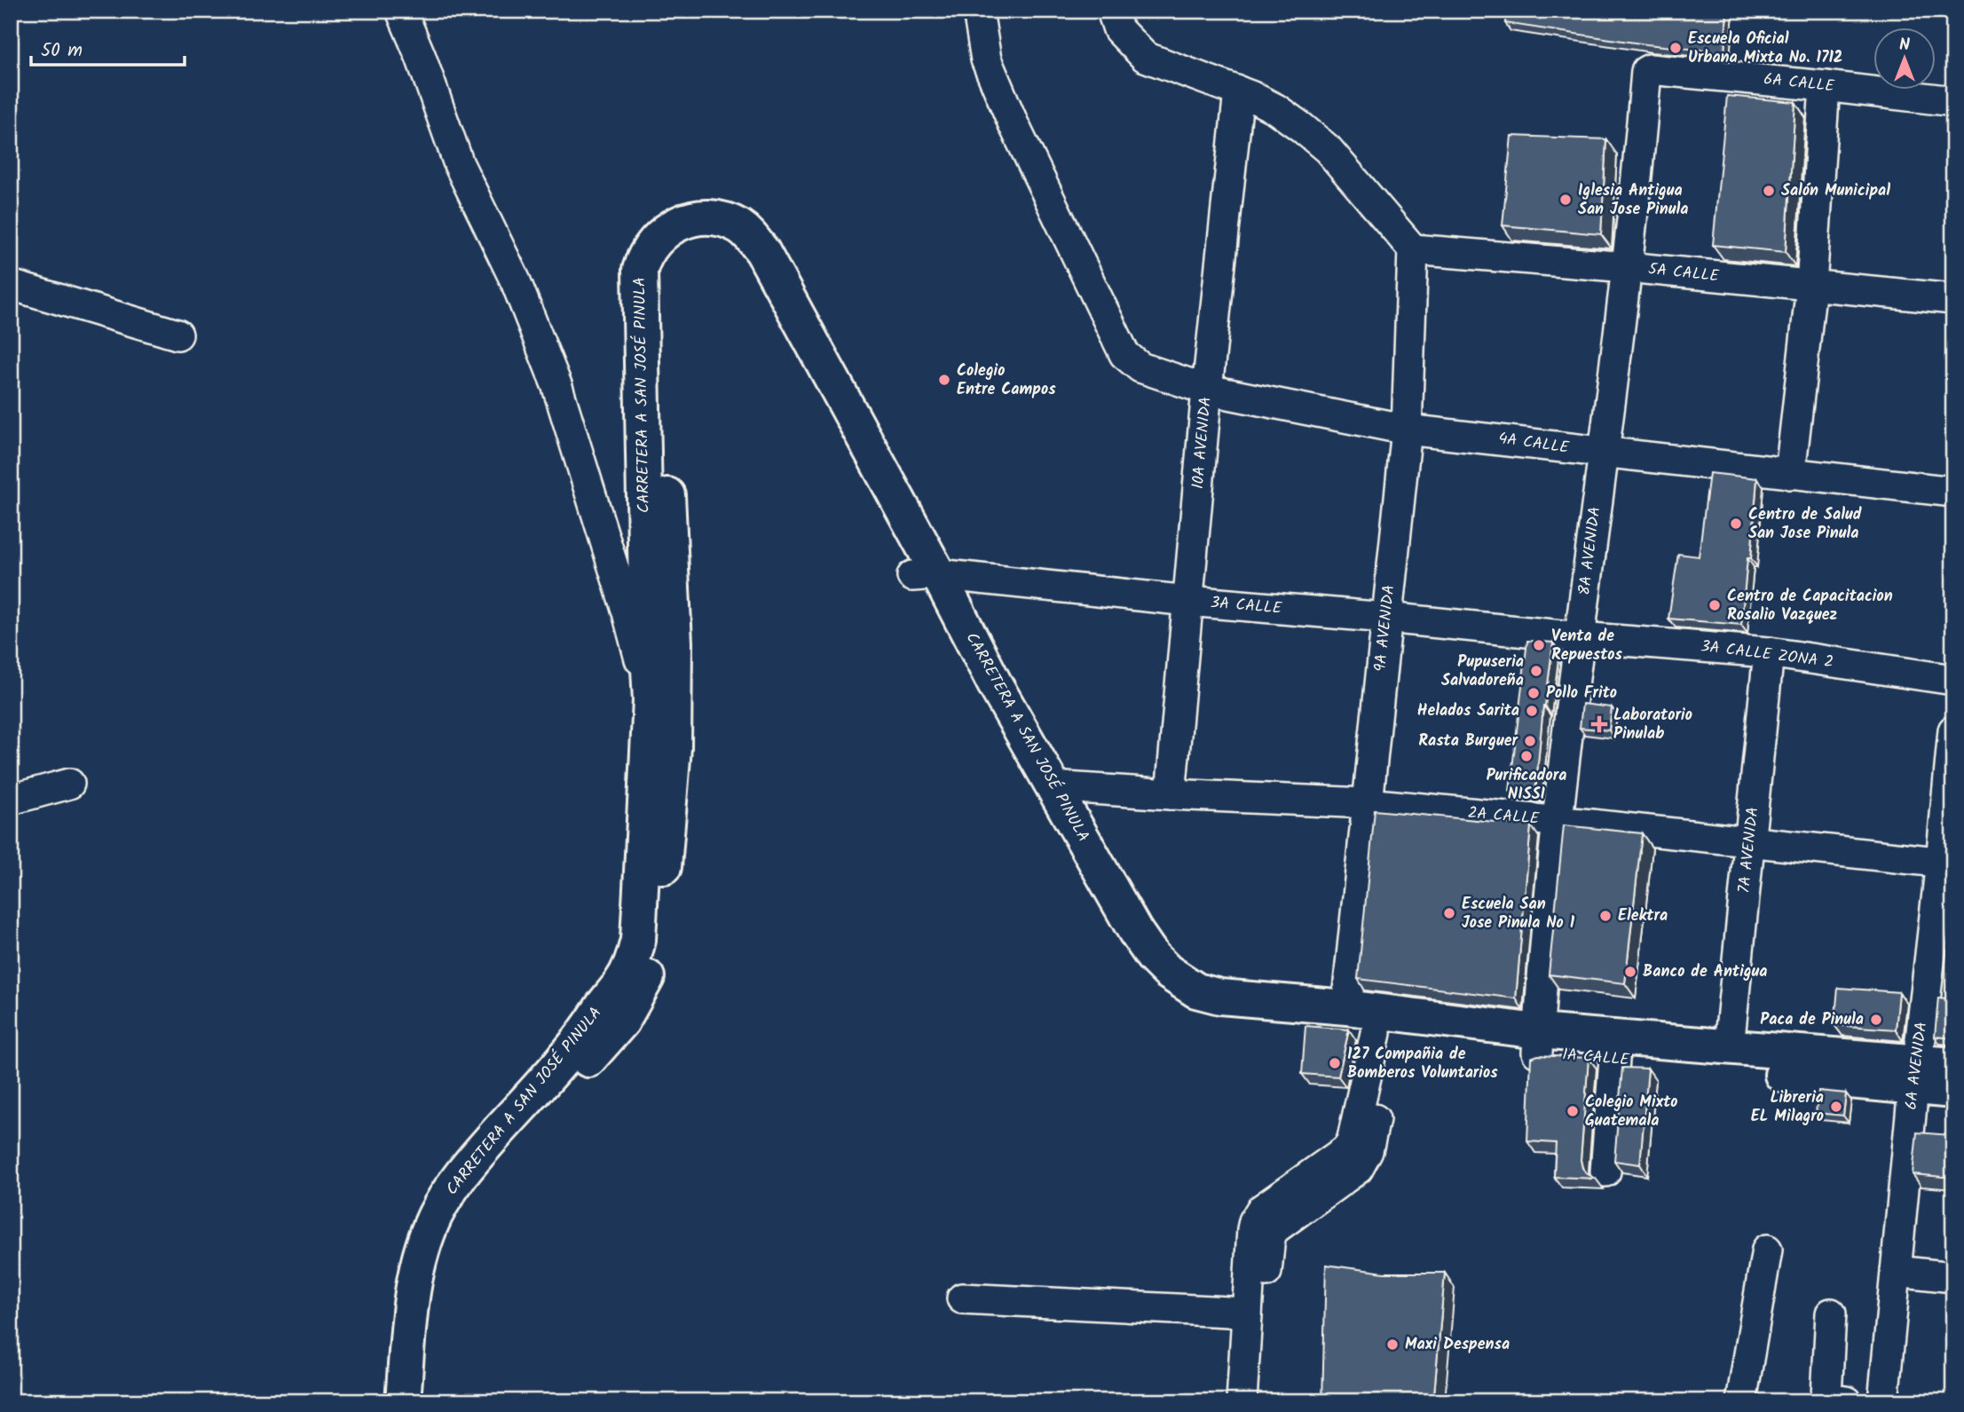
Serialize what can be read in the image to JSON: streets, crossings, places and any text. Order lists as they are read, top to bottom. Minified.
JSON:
{"streets":{"main road":["CARRETERA A SAN JOSÉ PINULA","1A CALLE"],"street":["6A CALLE","5A CALLE","10A AVENIDA","4A CALLE","8A AVENIDA","3A CALLE","9A AVENIDA","3A CALLE ZONA 2","2A CALLE","7A AVENIDA","6A AVENIDA"]},"crossings":[["6A CALLE","8A AVENIDA"],["5A CALLE","8A AVENIDA"],["5A CALLE","9A AVENIDA"],["CARRETERA A SAN JOSÉ PINULA","3A CALLE"],["CARRETERA A SAN JOSÉ PINULA","2A CALLE"],["CARRETERA A SAN JOSÉ PINULA","1A CALLE"],["10A AVENIDA","4A CALLE"],["10A AVENIDA","3A CALLE"],["10A AVENIDA","2A CALLE"],["4A CALLE","8A AVENIDA"],["4A CALLE","9A AVENIDA"],["8A AVENIDA","3A CALLE"],["8A AVENIDA","3A CALLE ZONA 2"],["8A AVENIDA","2A CALLE"],["8A AVENIDA","1A CALLE"],["3A CALLE","9A AVENIDA"],["3A CALLE","3A CALLE ZONA 2"],["9A AVENIDA","2A CALLE"],["9A AVENIDA","1A CALLE"],["3A CALLE ZONA 2","7A AVENIDA"],["2A CALLE","7A AVENIDA"],["2A CALLE","6A AVENIDA"],["7A AVENIDA","1A CALLE"],["1A CALLE","6A AVENIDA"]],"places":{"other":["Escuela Oficial Urbana Mixta No. 1712","Salón Municipal","Iglesia Antigua San Jose Pinula","Colegio Entre Campos","Centro de Salud San Jose Pinula","Centro de Capacitacion Rosalio Vazquez","Venta de Repuestos","Pupuseria Salvadoreña","Pollo Frito","Helados Sarita","Rasta Burguer","Purificadora NISSI","Escuela San Jose Pinula No 1","Elektra","Banco de Antigua","Paca de Pinula","127 Compañia de Bomberos Voluntarios","Libreria EL Milagro","Colegio Mixto Guatemala","Maxi Despensa"],"health":["Laboratorio Pinulab"]},"scale_bar":"50 m","north":"top"}
